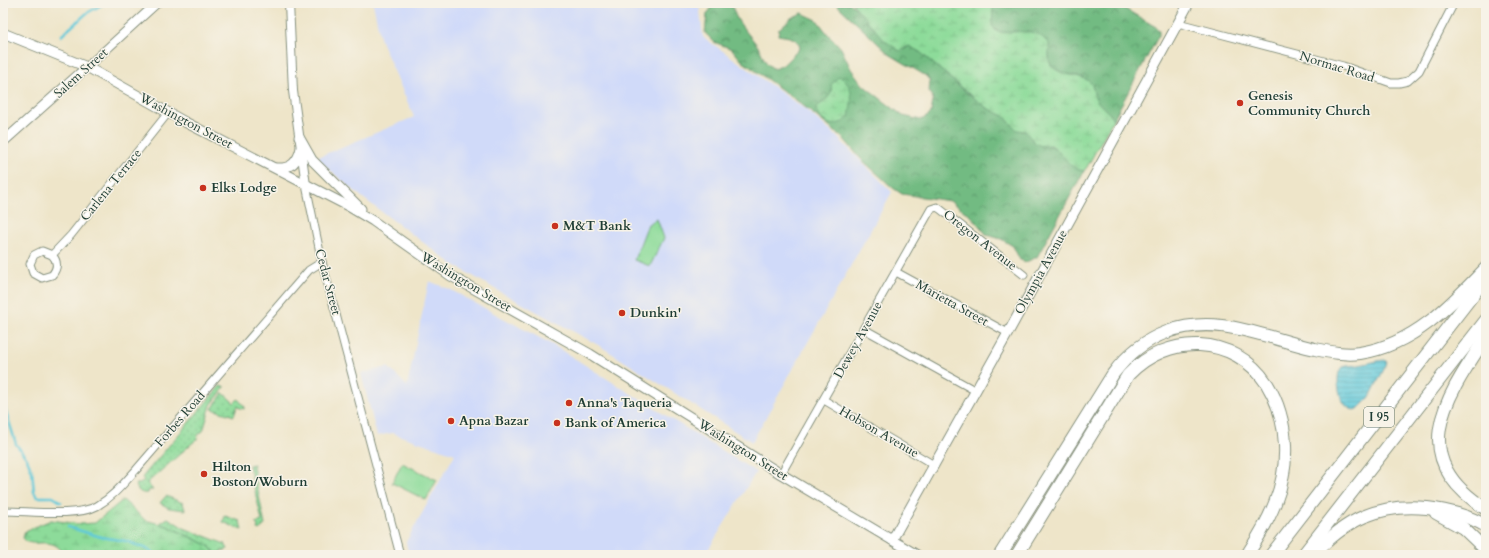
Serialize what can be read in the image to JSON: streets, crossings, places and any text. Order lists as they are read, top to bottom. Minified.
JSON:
{"streets":{"highway":["I 95"],"main road":["Salem Street","Washington Street","Olympia Avenue"],"street":["Normac Road","Carlena Terrace","Oregon Avenue","Cedar Street","Marietta Street","Dewey Avenue","Forbes Road","Hobson Avenue"]},"crossings":[["Normac Road","Olympia Avenue"],["Salem Street","Washington Street"],["Washington Street","Carlena Terrace"],["Washington Street","Olympia Avenue"],["Washington Street","Cedar Street"],["Washington Street","Dewey Avenue"],["Oregon Avenue","Dewey Avenue"],["Olympia Avenue","Marietta Street"],["Olympia Avenue","Hobson Avenue"],["Cedar Street","Forbes Road"],["Marietta Street","Dewey Avenue"],["Dewey Avenue","Hobson Avenue"]],"places":["Genesis Community Church","Elks Lodge","M&T Bank","Dunkin'","Anna's Taqueria","Apna Bazar","Bank of America","Hilton Boston/Woburn"]}
